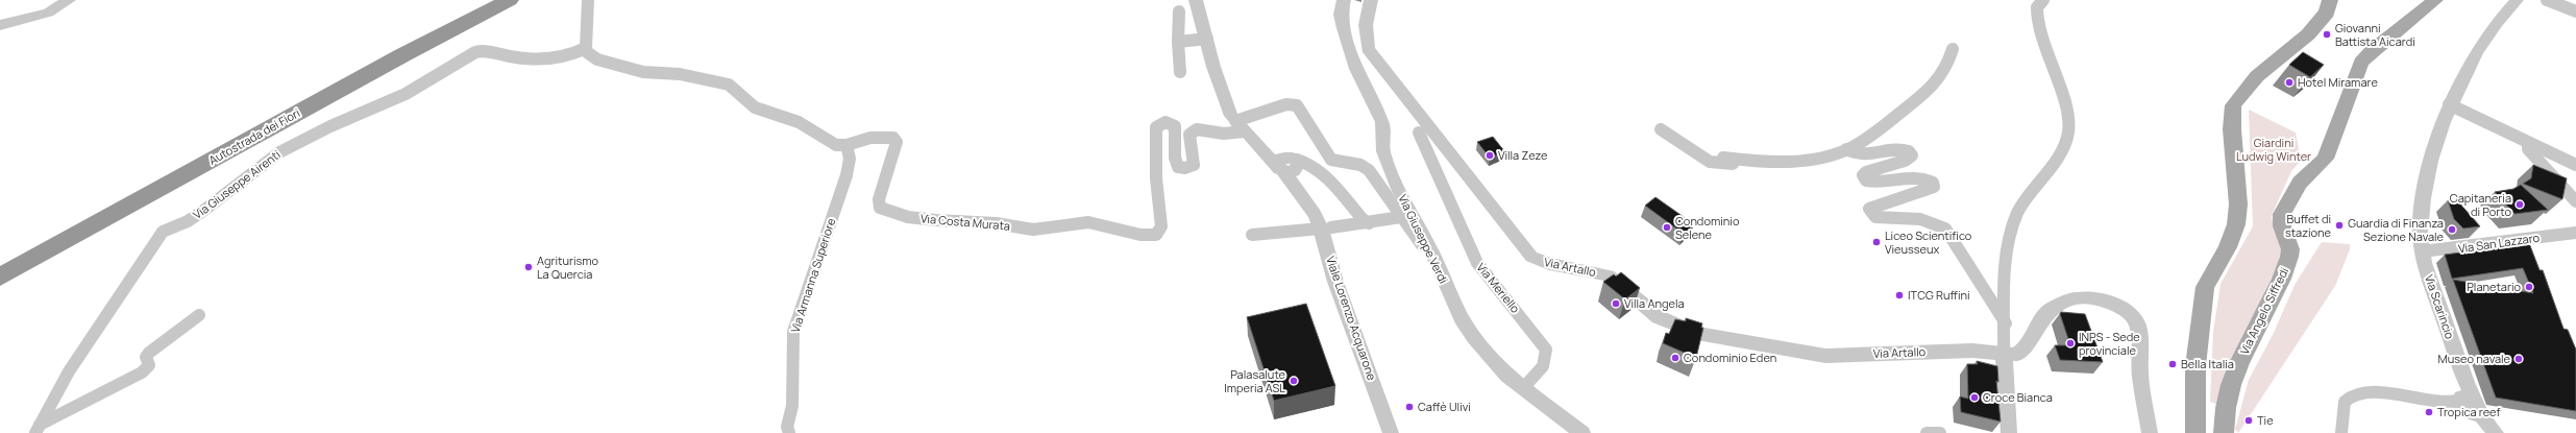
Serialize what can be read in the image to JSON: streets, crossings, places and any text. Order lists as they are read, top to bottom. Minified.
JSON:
{"streets":{"highway":["Autostrada dei Fiori"],"main road":["Via Angelo Siffredi"],"street":["Via Giuseppe Airenti","Via Costa Murata","Via Giuseppe Verdi","Via San Lazzaro","Via Artallo","Via Armanna Superiore","Via Meriello","Via Scarincio","Viale Lorenzo Acquarone"]},"crossings":[["Via Giuseppe Airenti","Via Costa Murata"],["Via Costa Murata","Via Armanna Superiore"],["Via Costa Murata","Viale Lorenzo Acquarone"],["Via Giuseppe Verdi","Via Meriello"],["Via San Lazzaro","Via Scarincio"]],"parks":["Giardini Ludwig Winter"],"places":["Giovanni Battista Aicardi","Hotel Miramare","Villa Zeze","Capitaneria di Porto","Buffet di stazione","Condominio Selene","Guardia di Finanza Sezione Navale","Liceo Scientifico Vieusseux","Agriturismo La Quercia","Planetario","ITCG Ruffini","Villa Angela","INPS - Sede provinciale","Condominio Eden","Museo navale","Bella Italia","Palasalute Imperia ASL","Croce Bianca","Caffè Ulivi","Tropica reef","Tie"]}
